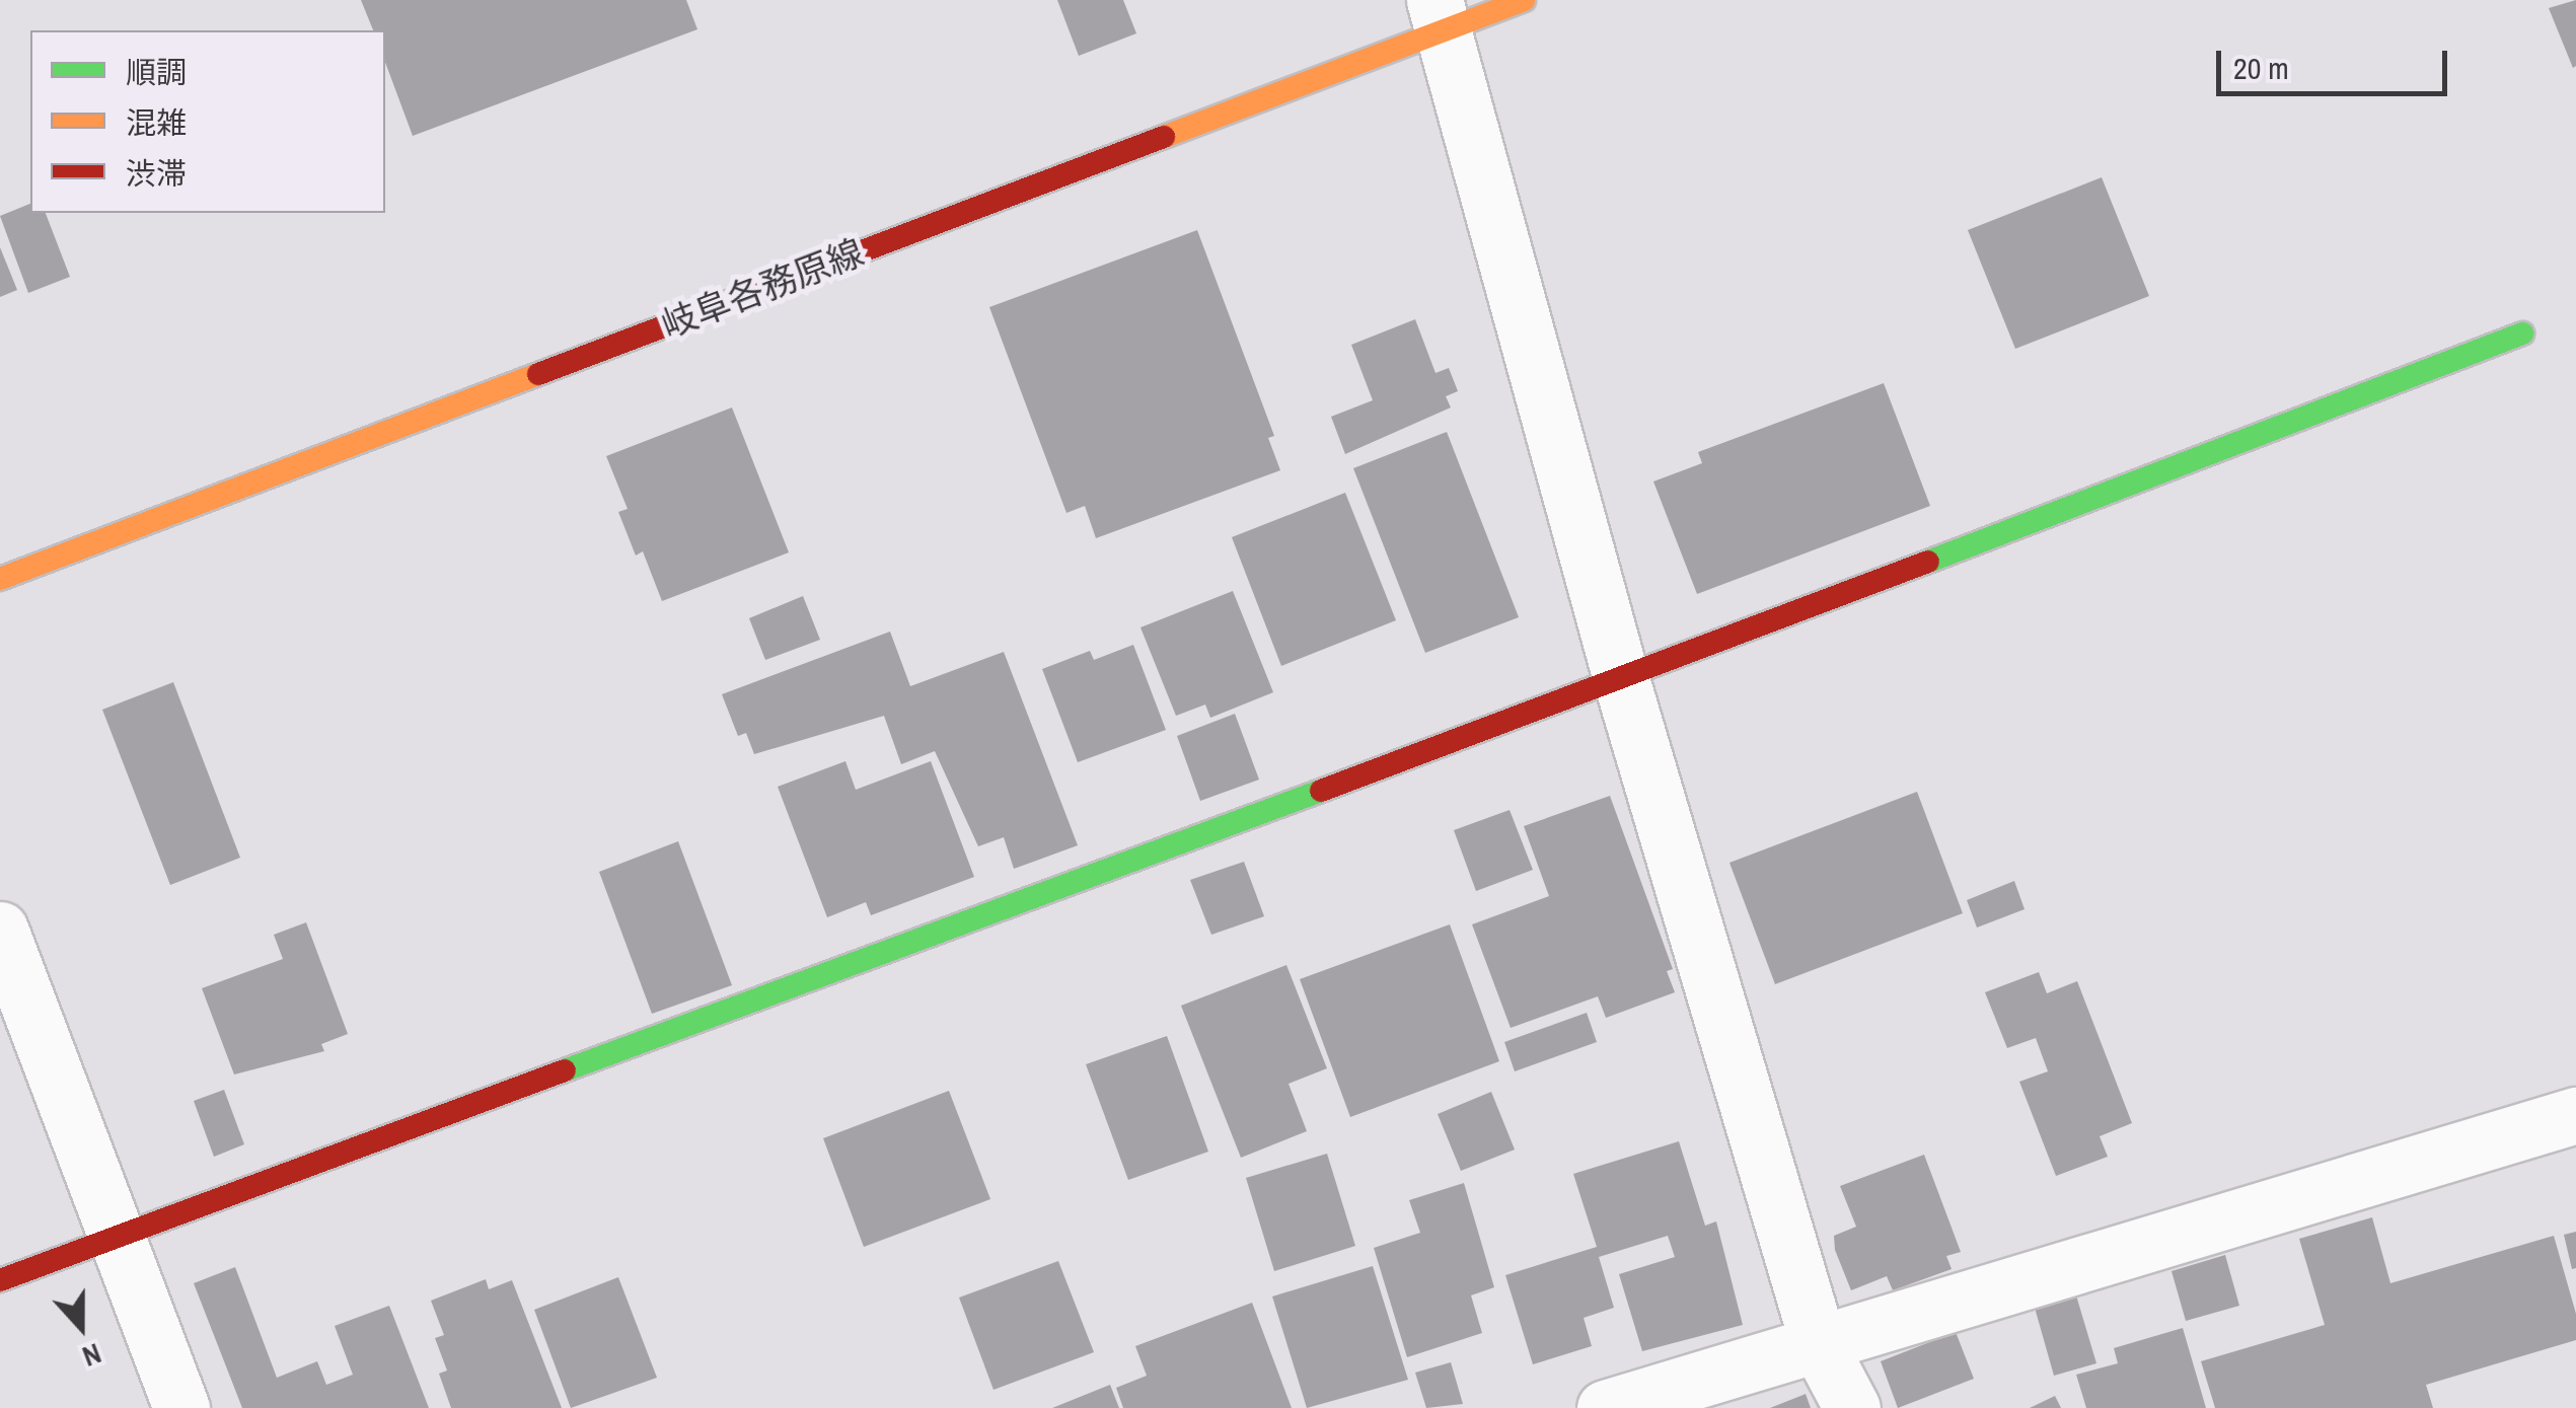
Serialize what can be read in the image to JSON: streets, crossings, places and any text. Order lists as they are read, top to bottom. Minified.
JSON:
{"streets":{"street":["岐阜各務原線"]},"legend":["順調","混雑","渋滞"],"scale_bar":"20 m","north":"bottom"}
